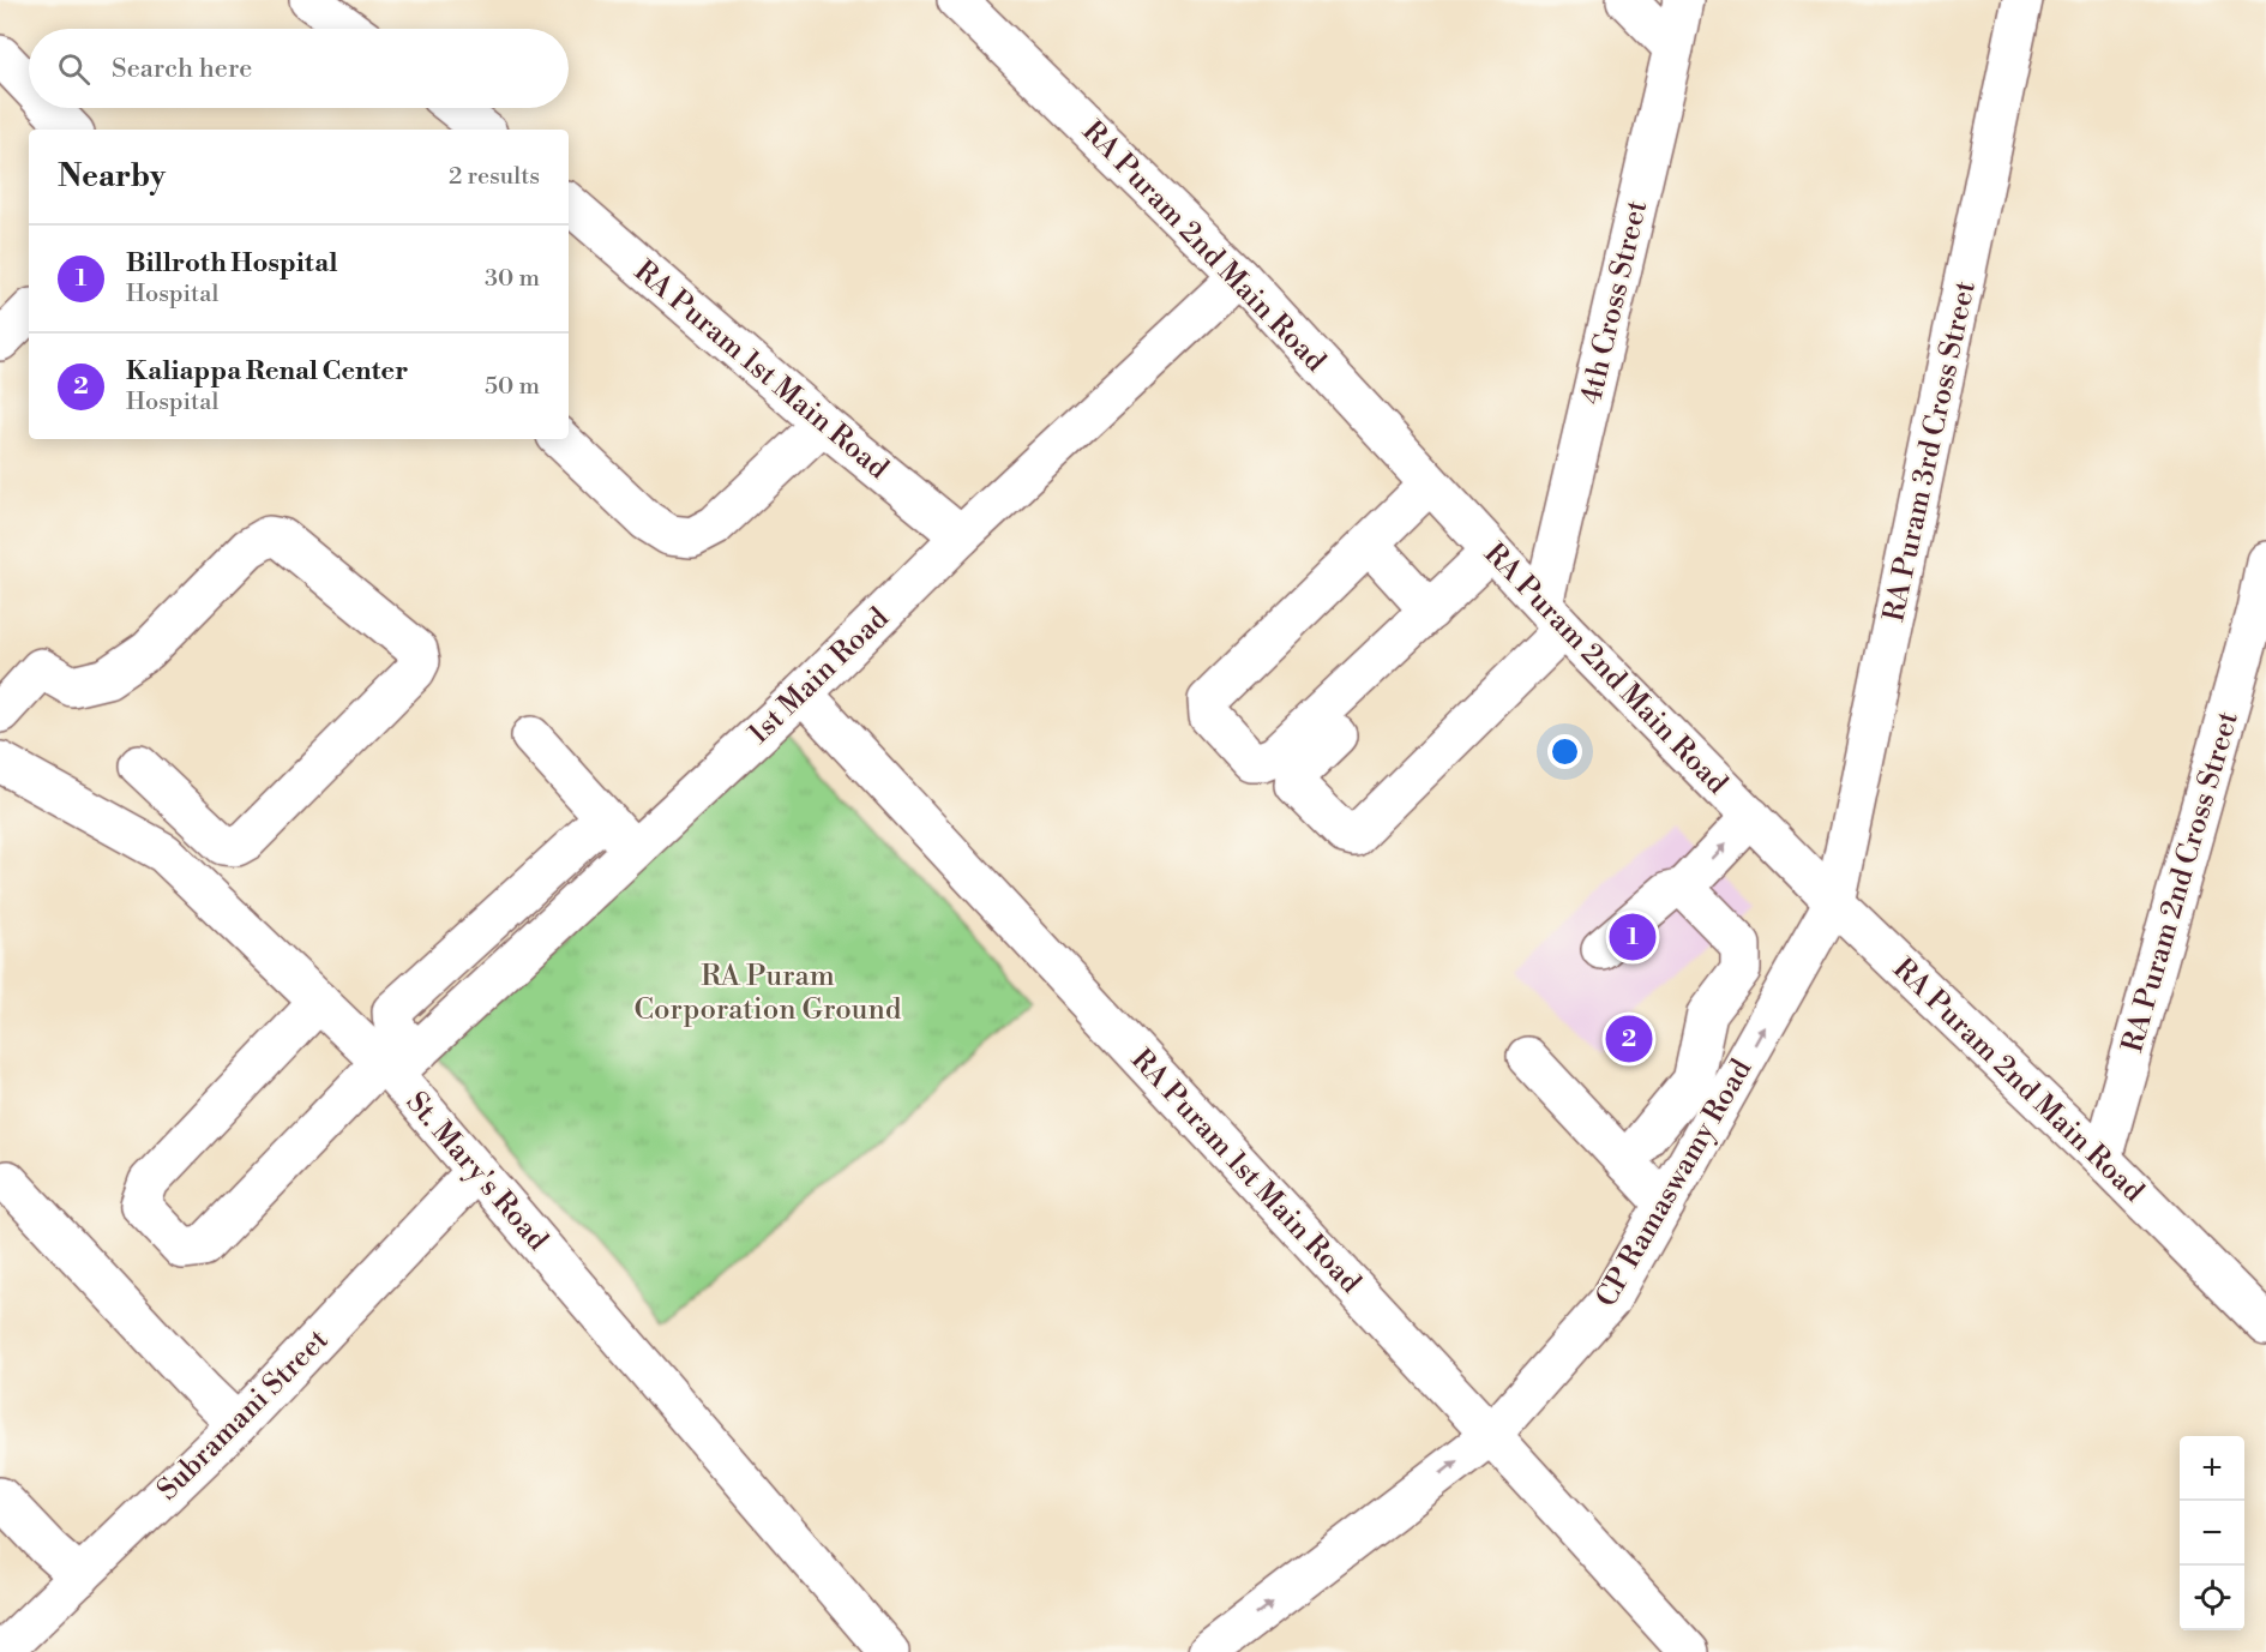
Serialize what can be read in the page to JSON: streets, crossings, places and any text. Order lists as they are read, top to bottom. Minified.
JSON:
{"streets":{"street":["RA Puram 2nd Main Road","4th Cross Street","RA Puram 1st Main Road","RA Puram 3rd Cross Street","1st Main Road","RA Puram 2nd Cross Street","St. Mary's Road","CP Ramaswamy Road","Subramani Street"]},"crossings":[["RA Puram 2nd Main Road","4th Cross Street"],["RA Puram 2nd Main Road","RA Puram 3rd Cross Street"],["RA Puram 2nd Main Road","1st Main Road"],["RA Puram 2nd Main Road","RA Puram 2nd Cross Street"],["RA Puram 2nd Main Road","CP Ramaswamy Road"],["RA Puram 1st Main Road","1st Main Road"],["RA Puram 1st Main Road","CP Ramaswamy Road"],["RA Puram 3rd Cross Street","CP Ramaswamy Road"],["1st Main Road","St. Mary's Road"],["St. Mary's Road","Subramani Street"]],"one_way":["CP Ramaswamy Road"],"parks":["RA Puram Corporation Ground"],"page":{"search":"Search here","heading":["Nearby","2 results"],"list":[{"mark":"1","name":"Billroth Hospital","note":"Hospital","value":"30 m"},{"mark":"2","name":"Kaliappa Renal Center","note":"Hospital","value":"50 m"}],"pins":["1","2"],"map_buttons":["+","−"]}}
